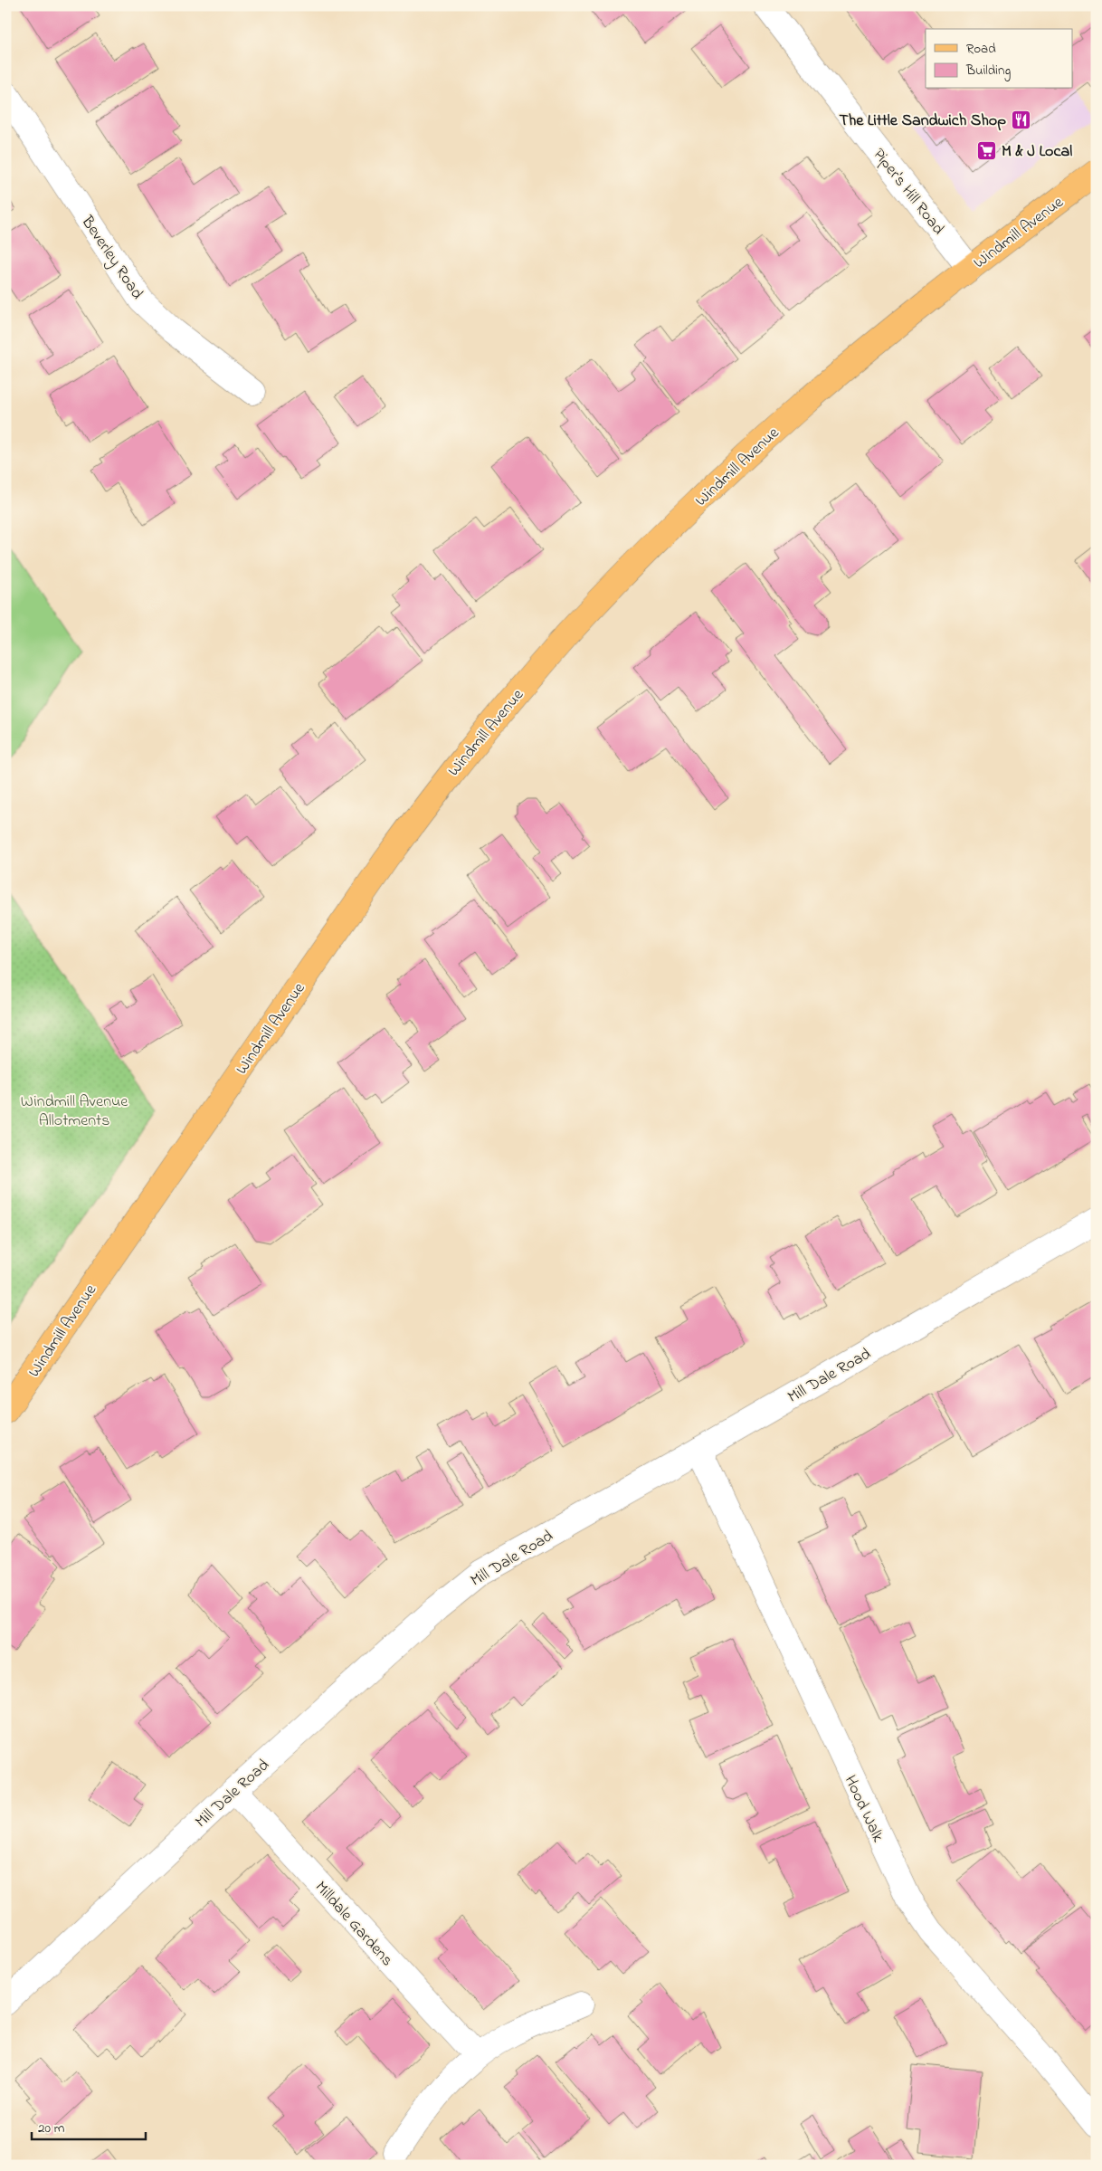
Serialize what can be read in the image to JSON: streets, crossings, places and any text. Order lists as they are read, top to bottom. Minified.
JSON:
{"streets":{"main road":["Windmill Avenue"],"street":["Piper's Hill Road","Beverley Road","Mill Dale Road","Hood Walk","Milldale Gardens"]},"crossings":[["Piper's Hill Road","Windmill Avenue"],["Mill Dale Road","Hood Walk"],["Mill Dale Road","Milldale Gardens"]],"parks":["Windmill Avenue Allotments"],"places":{"restaurant":["The Little Sandwich Shop"],"supermarket":["M & J Local"]},"legend":["Road","Building"],"scale_bar":"20 m"}
